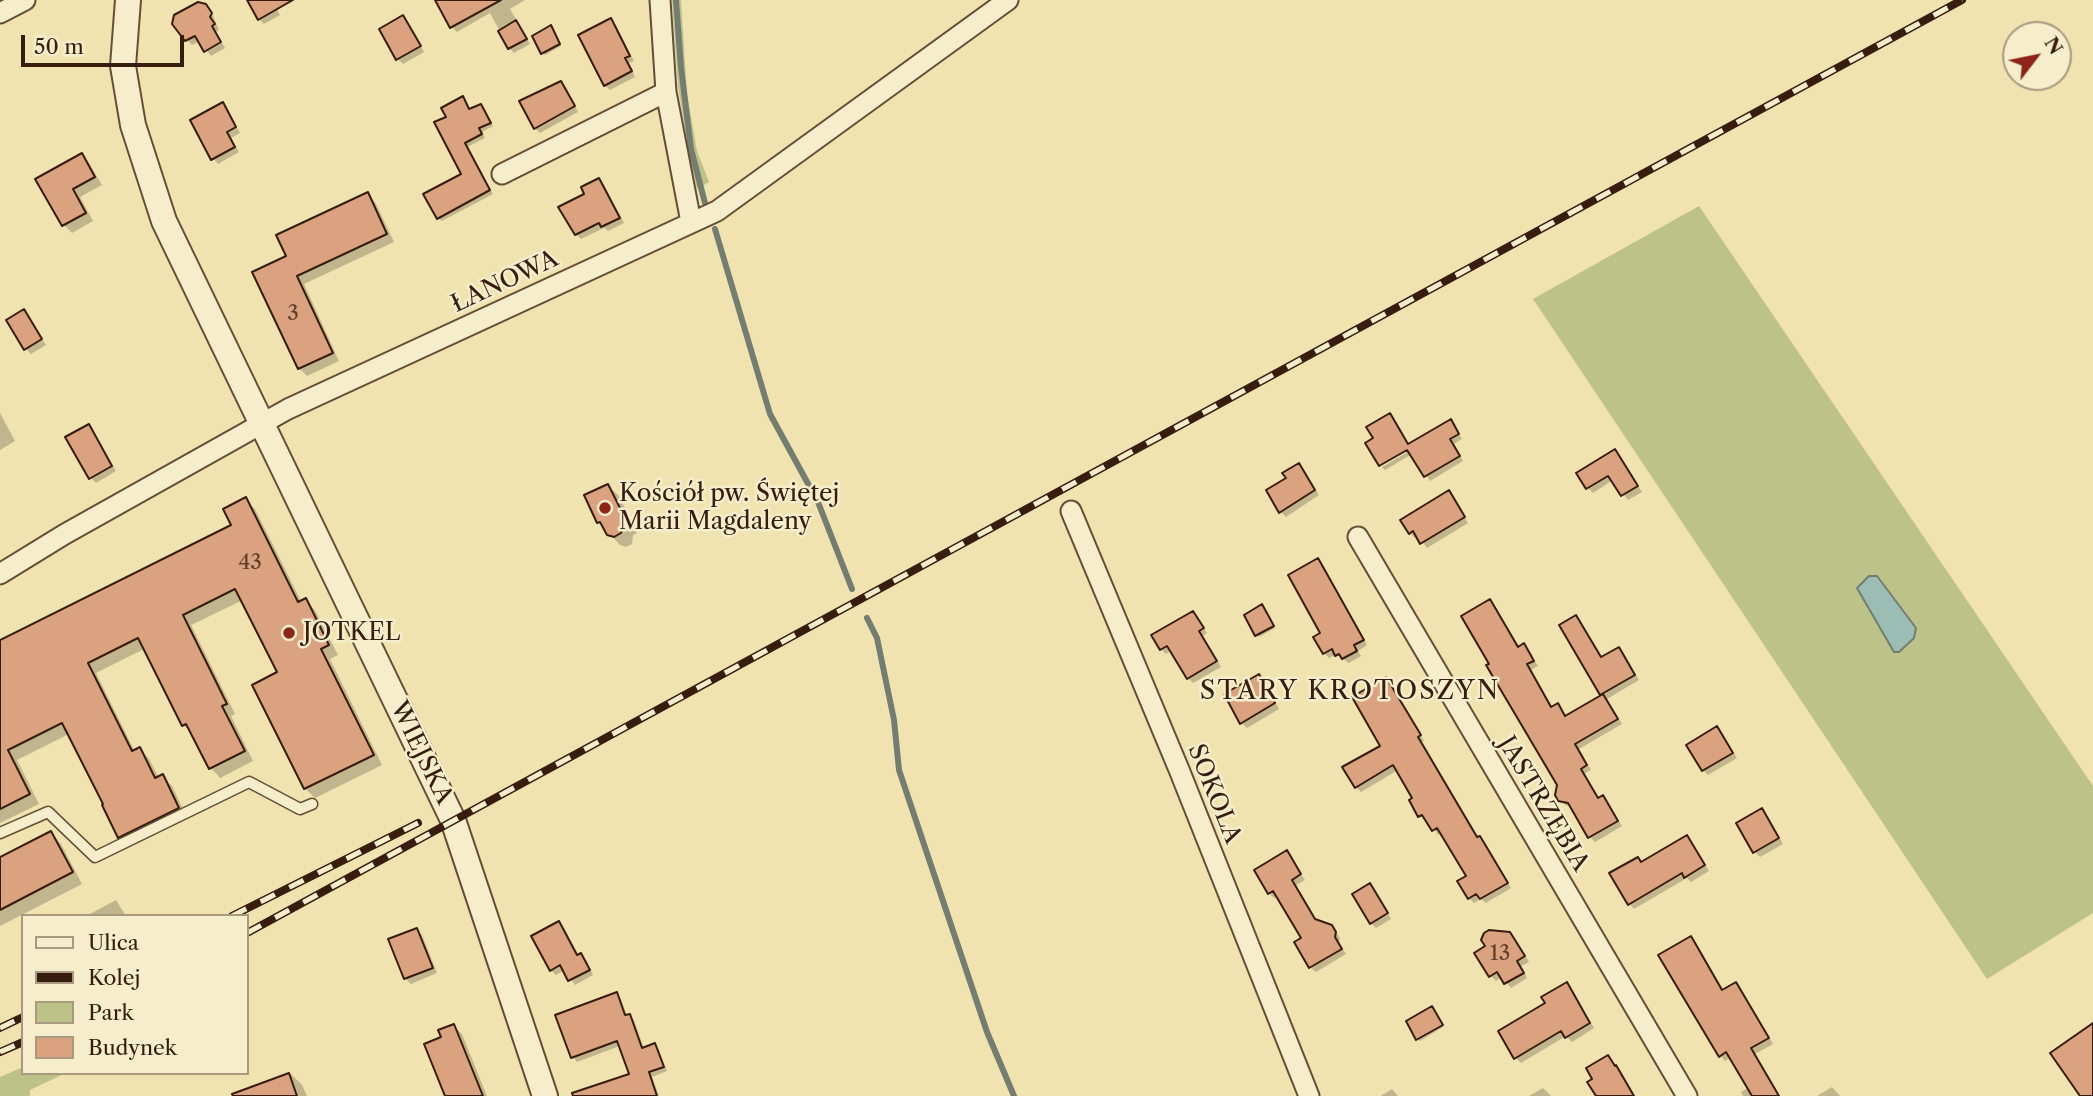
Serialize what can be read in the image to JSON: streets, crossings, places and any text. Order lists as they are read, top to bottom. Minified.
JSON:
{"streets":{"street":["ŁANOWA","WIEJSKA","SOKOLA","JASTRZĘBIA"]},"crossings":[["ŁANOWA","WIEJSKA"]],"districts":["STARY KROTOSZYN"],"places":["Kościół pw. Świętej Marii Magdaleny","JOTKEL"],"house_numbers":["3","43","13"],"legend":["Ulica","Kolej","Park","Budynek"],"scale_bar":"50 m","north":"top right"}
